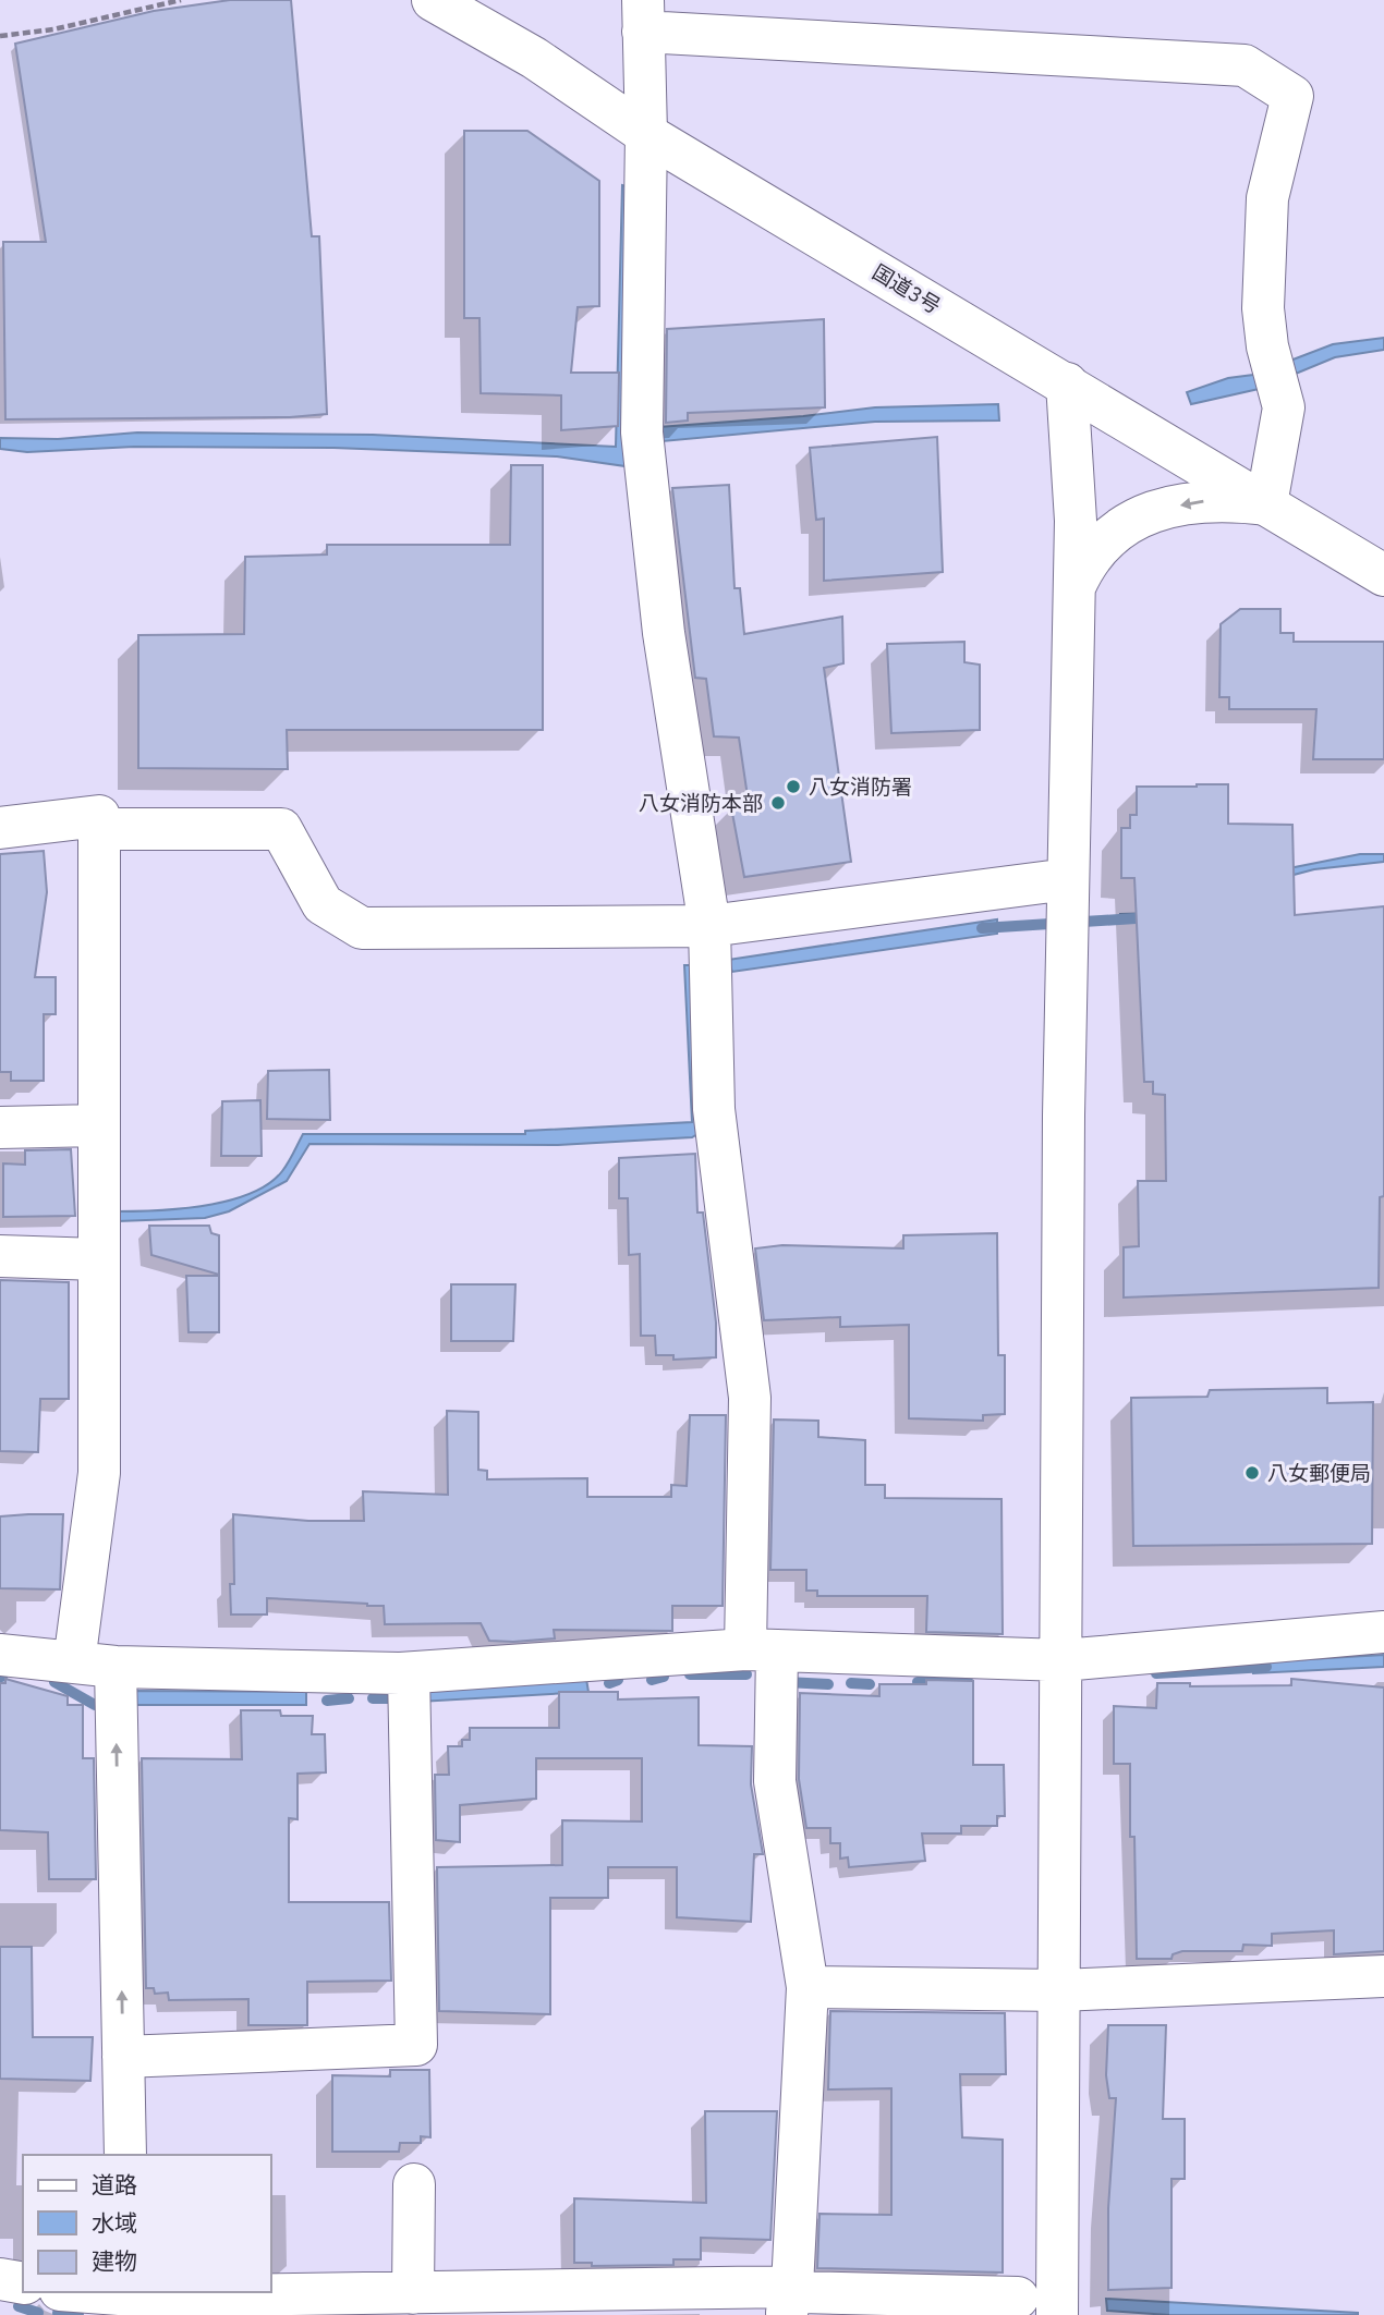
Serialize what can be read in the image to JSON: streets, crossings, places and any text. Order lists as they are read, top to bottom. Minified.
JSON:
{"streets":{"main road":["国道3号"]},"places":["八女消防署","八女消防本部","八女郵便局"],"legend":["道路","水域","建物"]}
